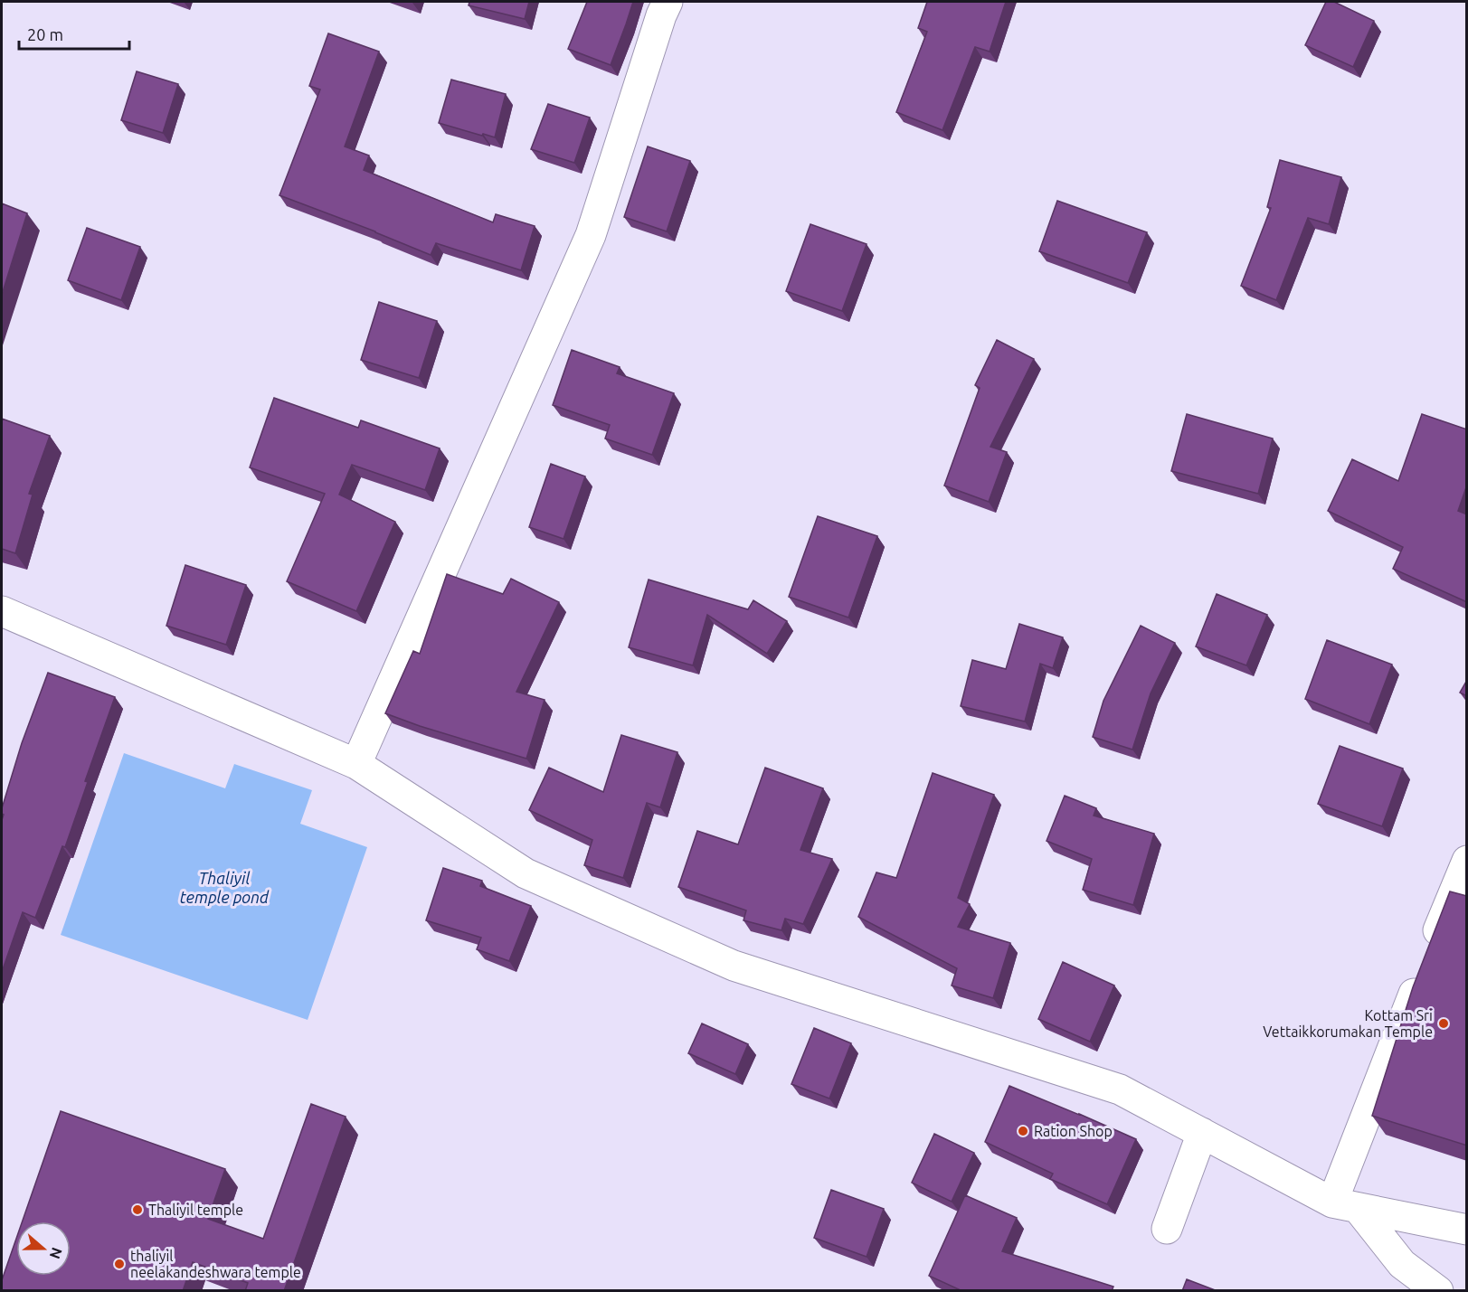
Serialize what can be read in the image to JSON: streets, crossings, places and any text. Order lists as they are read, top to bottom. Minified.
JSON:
{"water":["Thaliyil temple pond"],"places":["Kottam Sri Vettaikkorumakan Temple","Ration Shop","Thaliyil temple","thaliyil neelakandeshwara temple"],"scale_bar":"20 m","north":"right"}
